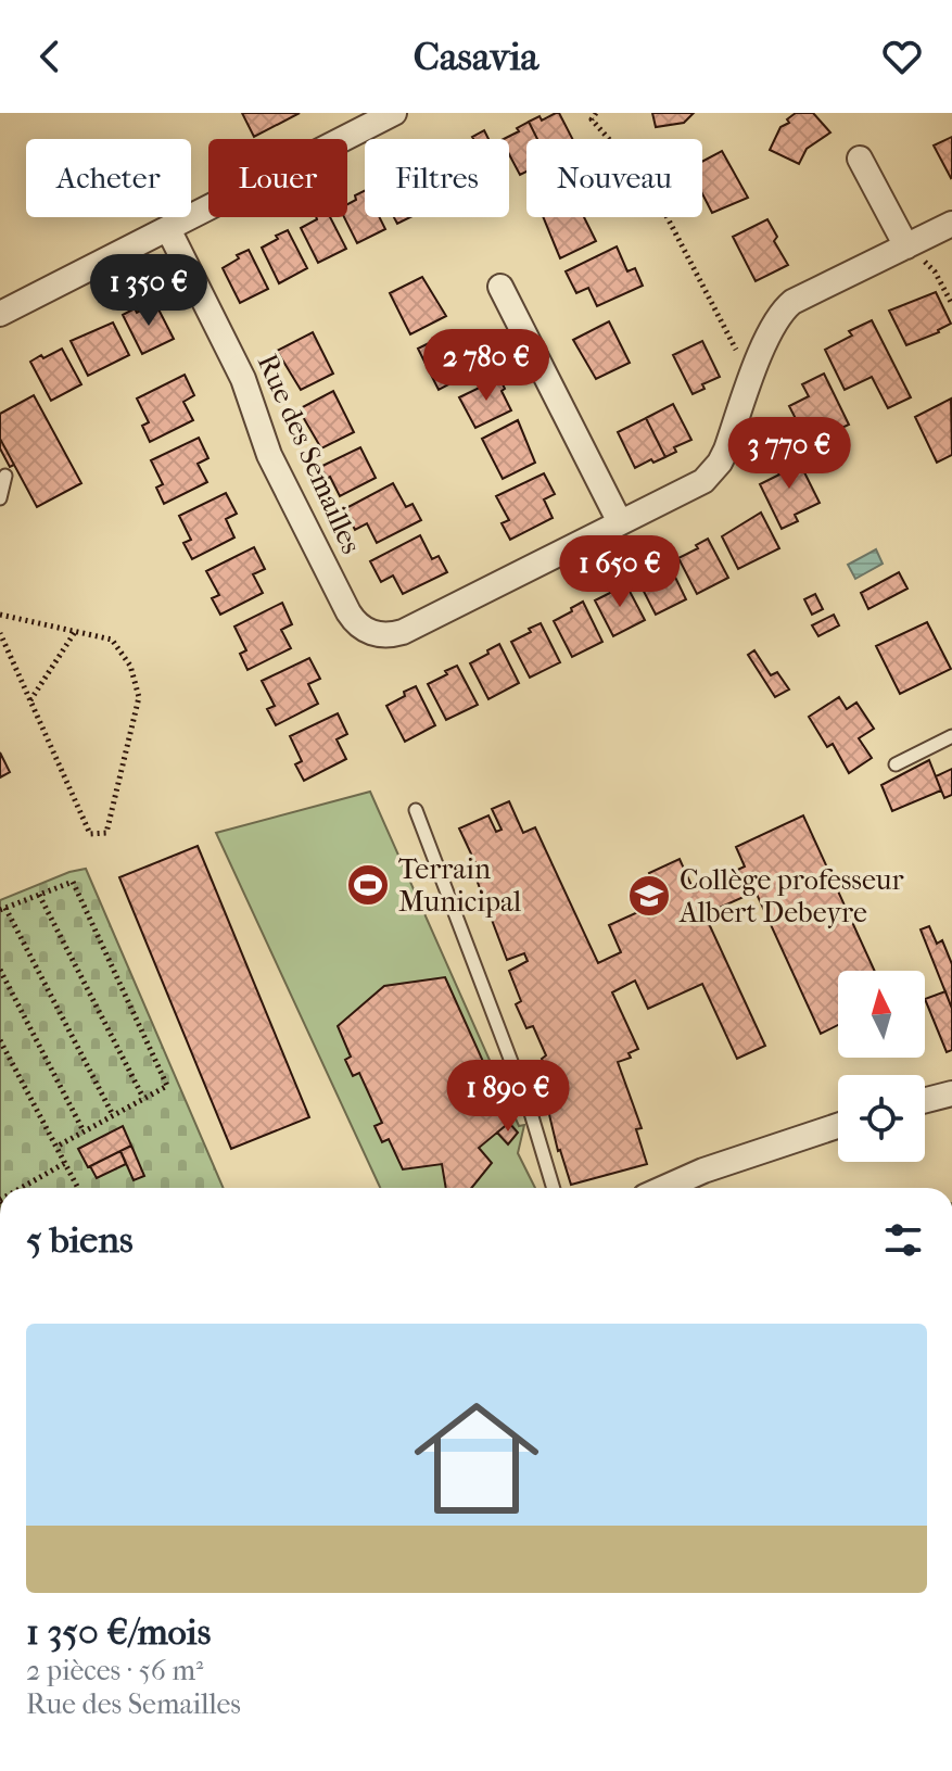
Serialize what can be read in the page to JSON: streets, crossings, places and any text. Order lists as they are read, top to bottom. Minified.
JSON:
{"streets":{"street":["Rue des Semailles"]},"places":{"sports":["Terrain Municipal"],"school or university":["Collège professeur Albert Debeyre"]},"north":"top","page":{"header":"Casavia","chip":["Acheter","Louer","Filtres","Nouveau"],"price":["1 350 €","2 780 €","3 770 €","1 650 €","1 890 €"],"heading":"5 biens","list":[{"name":"1 350 €/mois","note":"2 pièces · 56 m² · Rue des Semailles"}]}}
